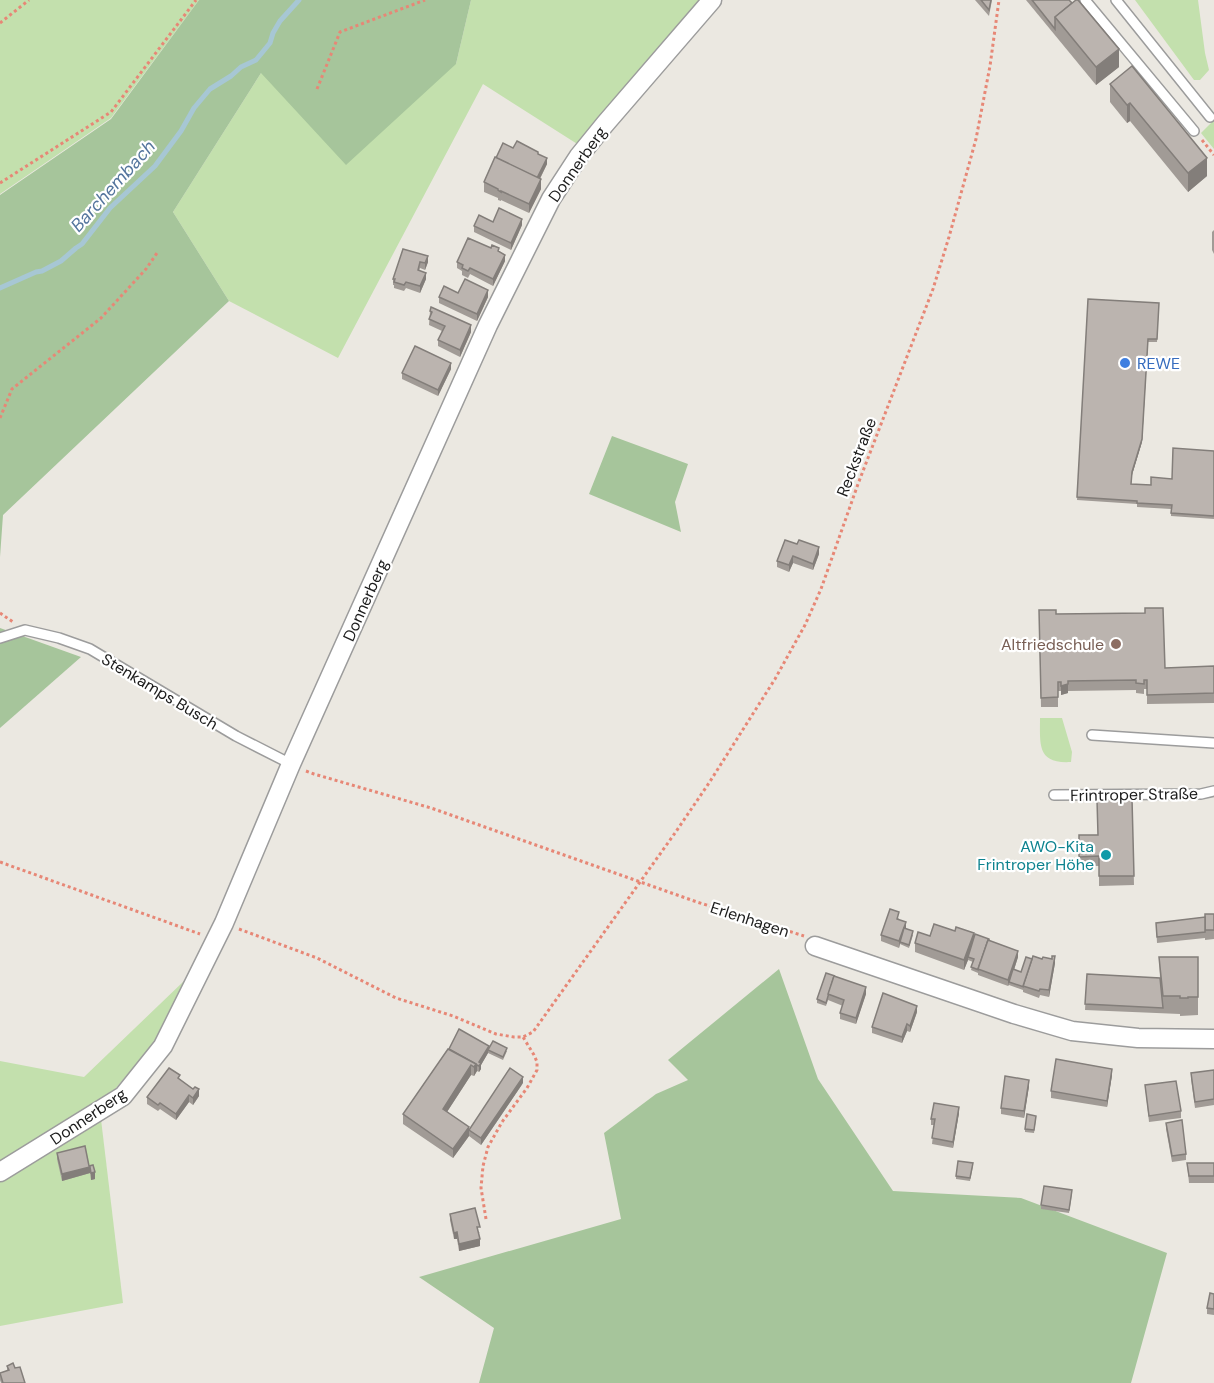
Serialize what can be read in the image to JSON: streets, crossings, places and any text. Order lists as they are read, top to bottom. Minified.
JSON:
{"streets":{"street":["Donnerberg"],"lane":["Stenkamps Busch","Frintroper Straße"],"path":["Reckstraße","Erlenhagen"]},"crossings":[["Donnerberg","Stenkamps Busch"],["Donnerberg","Erlenhagen"],["Reckstraße","Erlenhagen"],["Stenkamps Busch","Erlenhagen"]],"water":["Barchembach"],"places":["REWE","Altfriedschule","AWO-Kita Frintroper Höhe"]}
